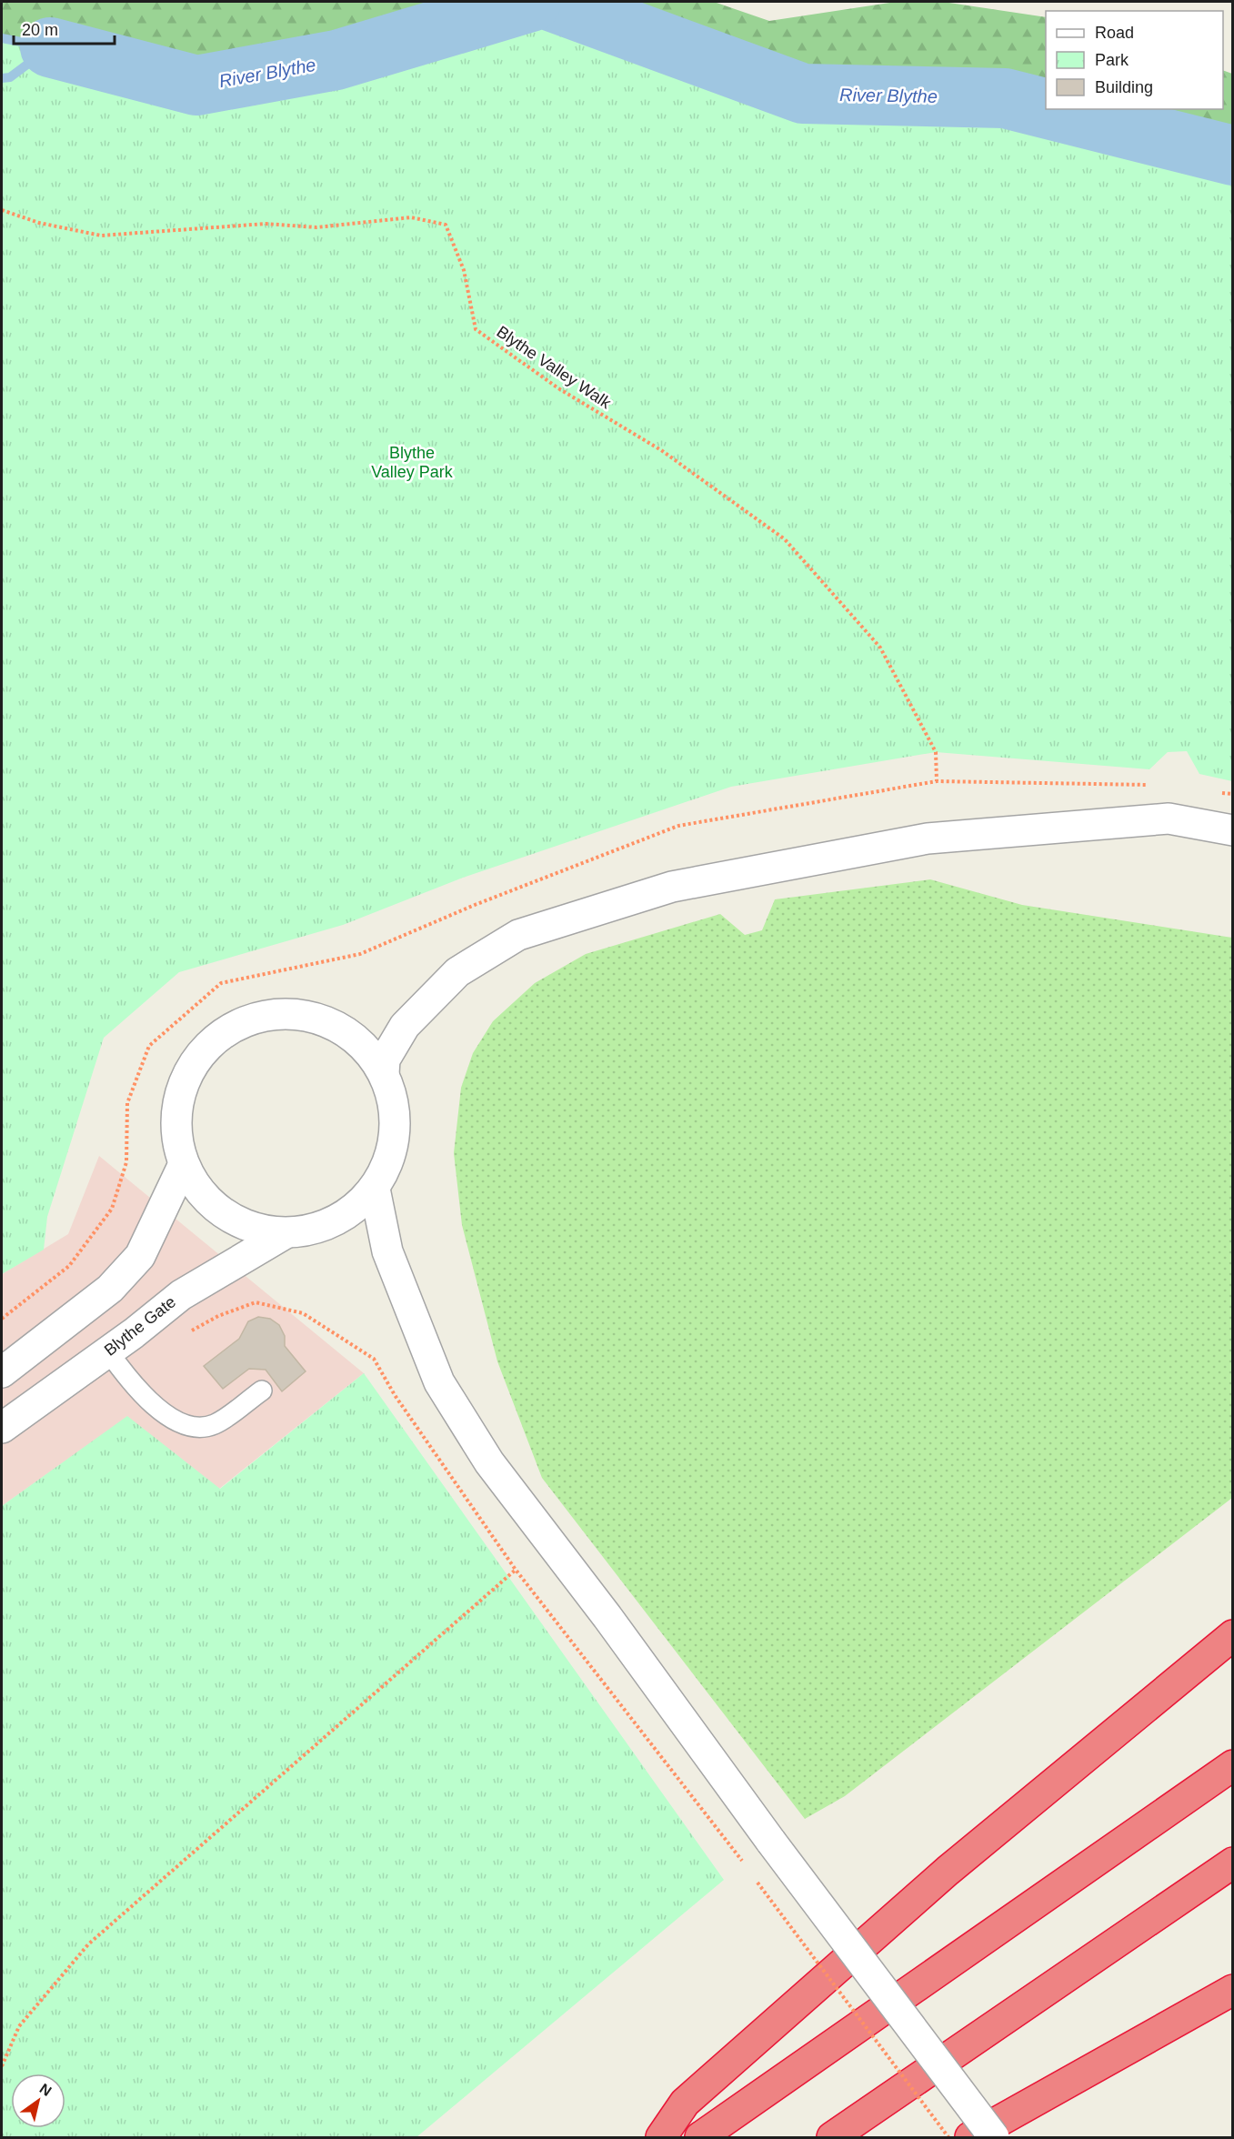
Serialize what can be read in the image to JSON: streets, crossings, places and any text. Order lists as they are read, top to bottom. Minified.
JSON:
{"streets":{"street":["Blythe Gate"],"path":["Blythe Valley Walk"]},"water":["River Blythe"],"parks":["Blythe Valley Park"],"legend":["Road","Park","Building"],"scale_bar":"20 m","north":"top right"}
